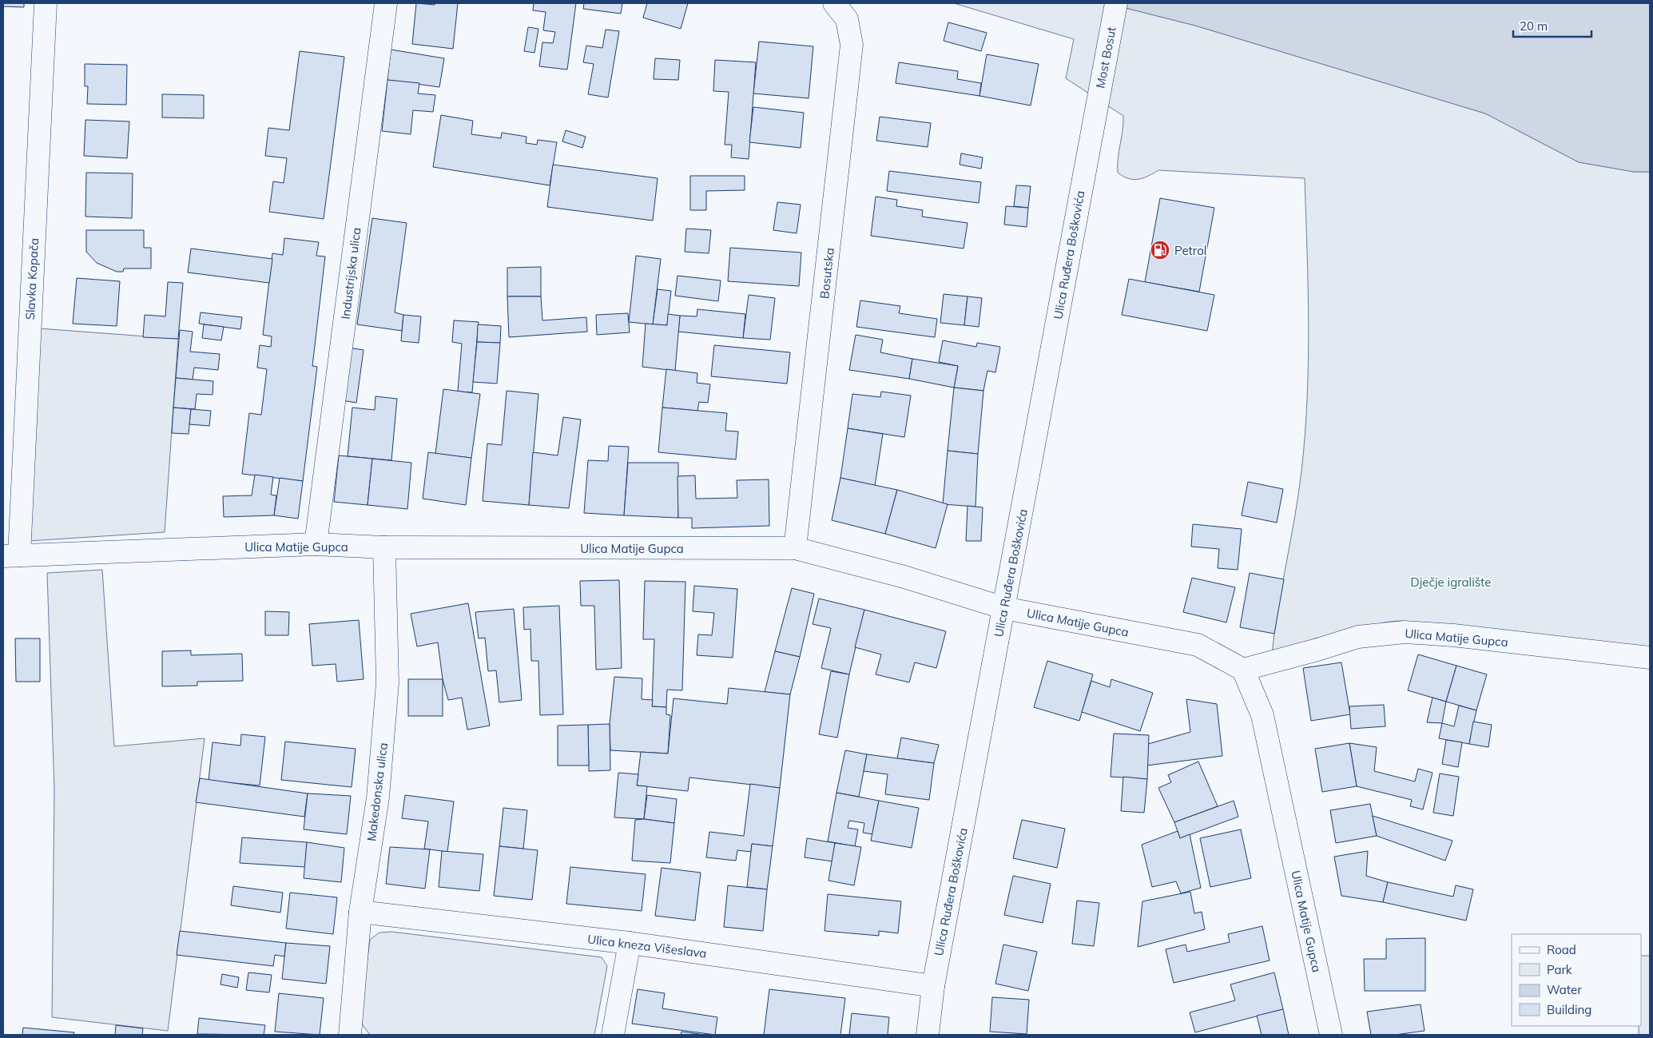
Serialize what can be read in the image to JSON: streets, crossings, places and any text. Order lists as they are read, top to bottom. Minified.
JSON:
{"streets":{"street":["Most Bosut","Ulica Ruđera Boškovića","Industrijska ulica","Bosutska","Slavka Kopača","Ulica Matije Gupca","Makedonska ulica","Ulica kneza Višeslava"]},"crossings":[["Most Bosut","Ulica Ruđera Boškovića"],["Ulica Ruđera Boškovića","Ulica Matije Gupca"],["Ulica Ruđera Boškovića","Ulica kneza Višeslava"],["Industrijska ulica","Ulica Matije Gupca"],["Bosutska","Ulica Matije Gupca"],["Slavka Kopača","Ulica Matije Gupca"],["Ulica Matije Gupca","Makedonska ulica"],["Makedonska ulica","Ulica kneza Višeslava"]],"parks":["Dječje igralište"],"places":{"fuel station":["Petrol"]},"legend":["Road","Park","Water","Building"],"scale_bar":"20 m"}
